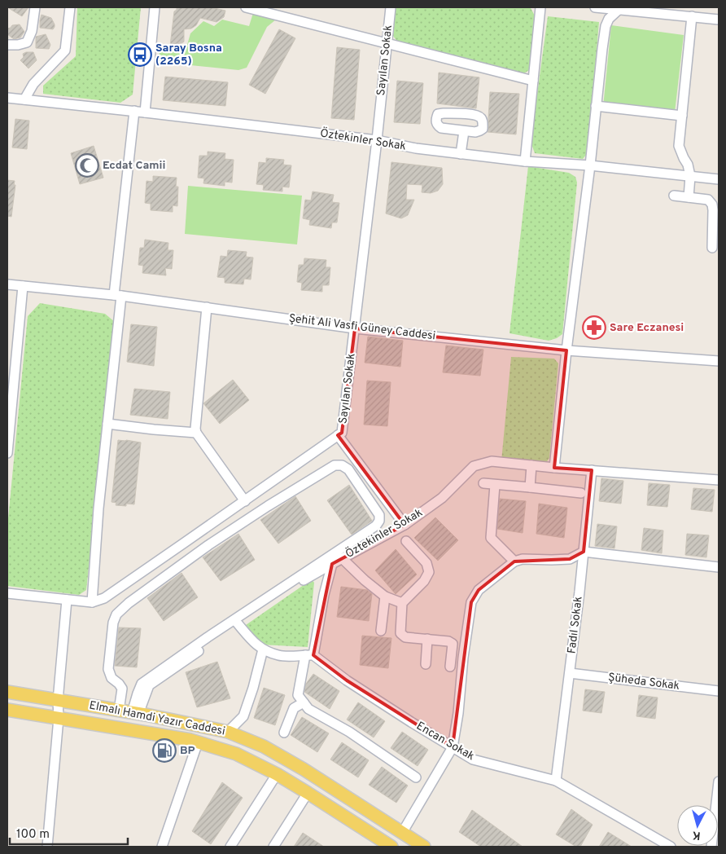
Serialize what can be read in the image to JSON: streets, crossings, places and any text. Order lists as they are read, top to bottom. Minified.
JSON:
{"streets":{"main road":["Elmalı Hamdi Yazır Caddesi"],"street":["Sayılan Sokak","Öztekinler Sokak","Şehit Ali Vasfi Güney Caddesi","Fadıl Sokak","Şüheda Sokak","Encan Sokak"]},"crossings":[["Sayılan Sokak","Öztekinler Sokak"],["Sayılan Sokak","Şehit Ali Vasfi Güney Caddesi"],["Öztekinler Sokak","Fadıl Sokak"],["Öztekinler Sokak","Elmalı Hamdi Yazır Caddesi"],["Fadıl Sokak","Şüheda Sokak"],["Fadıl Sokak","Encan Sokak"]],"places":{"bus stop":["Saray Bosna (2265)"],"mosque":["Ecdat Camii"],"pharmacy":["Sare Eczanesi"],"fuel station":["BP"]},"scale_bar":"100 m","north":"bottom"}
